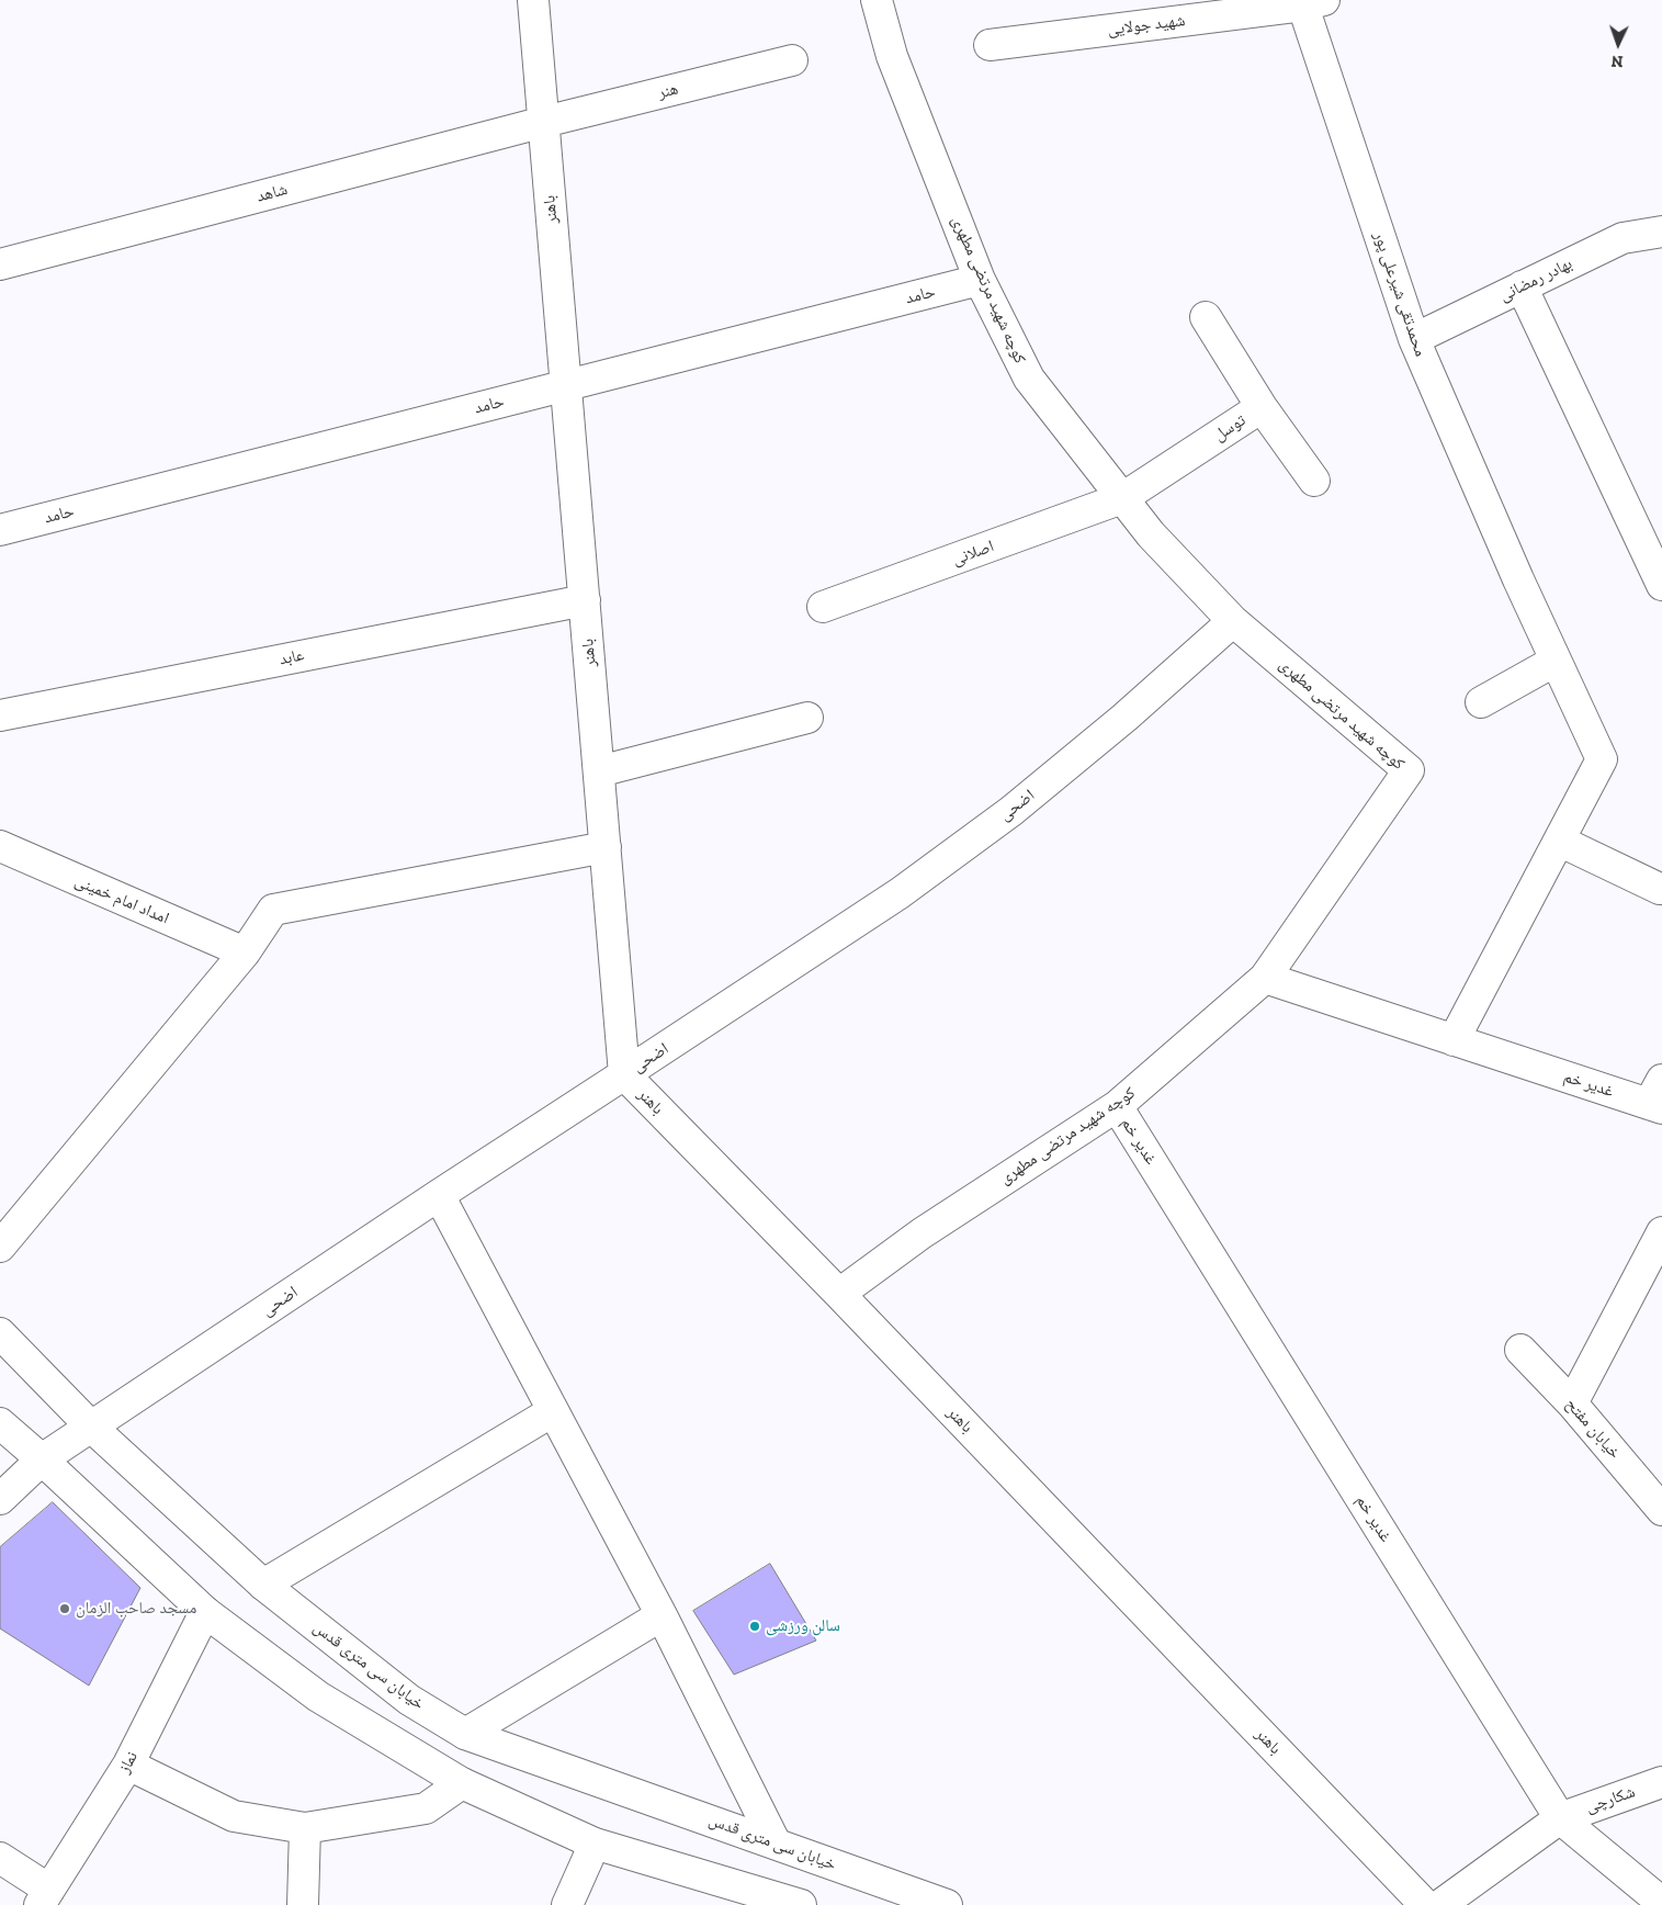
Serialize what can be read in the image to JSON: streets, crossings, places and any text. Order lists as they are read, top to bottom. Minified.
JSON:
{"streets":{"street":["شهید جولایی","هنر","شاهد","باهنر","بهادر رمضانی","کوچه شهید مرتضی مطهری","محمدتقی شیرعلی پور","حامد","توسل","اصلانی","عابد","اضحی","امداد امام خمینی","غدیر خم","خیابان مفتح","خیابان سی متری قدس","نماز","شکارچی"]},"crossings":[["شهید جولایی","محمدتقی شیرعلی پور"],["هنر","شاهد"],["هنر","باهنر"],["شاهد","باهنر"],["باهنر","کوچه شهید مرتضی مطهری"],["باهنر","حامد"],["باهنر","عابد"],["باهنر","اضحی"],["بهادر رمضانی","محمدتقی شیرعلی پور"],["کوچه شهید مرتضی مطهری","حامد"],["کوچه شهید مرتضی مطهری","توسل"],["کوچه شهید مرتضی مطهری","اصلانی"],["کوچه شهید مرتضی مطهری","اضحی"],["کوچه شهید مرتضی مطهری","غدیر خم"],["توسل","اصلانی"],["اضحی","خیابان سی متری قدس"],["غدیر خم","شکارچی"]],"places":["مسجد صاحب الزمان","سالن ورزشی"],"north":"bottom"}
